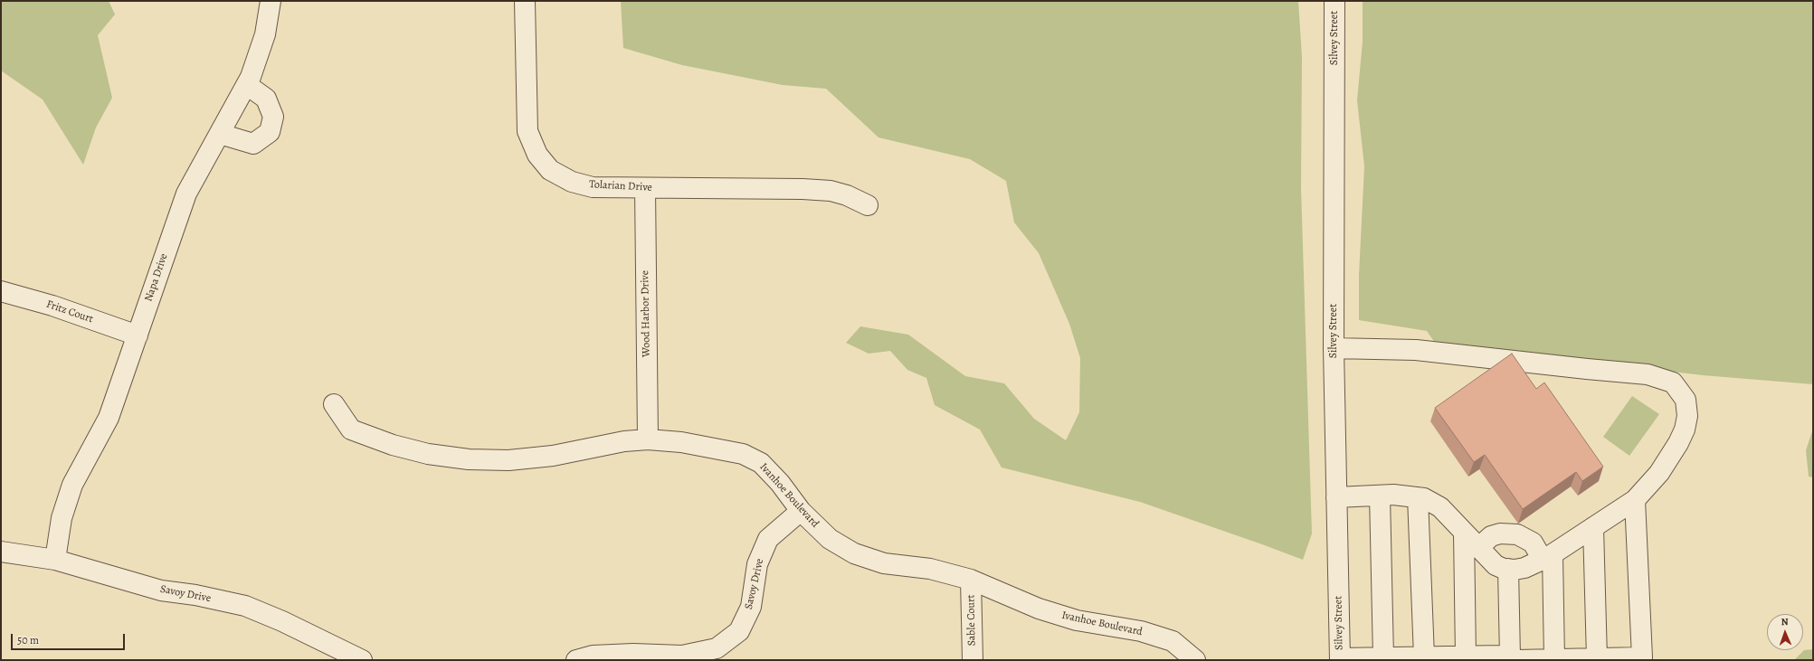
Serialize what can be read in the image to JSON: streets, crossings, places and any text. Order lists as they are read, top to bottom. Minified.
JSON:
{"streets":{"street":["Silvey Street","Tolarian Drive","Napa Drive","Fritz Court","Wood Harbor Drive","Ivanhoe Boulevard","Savoy Drive","Sable Court"]},"crossings":[["Tolarian Drive","Wood Harbor Drive"],["Napa Drive","Fritz Court"],["Napa Drive","Savoy Drive"],["Wood Harbor Drive","Ivanhoe Boulevard"],["Ivanhoe Boulevard","Savoy Drive"],["Ivanhoe Boulevard","Sable Court"]],"scale_bar":"50 m","north":"top"}
